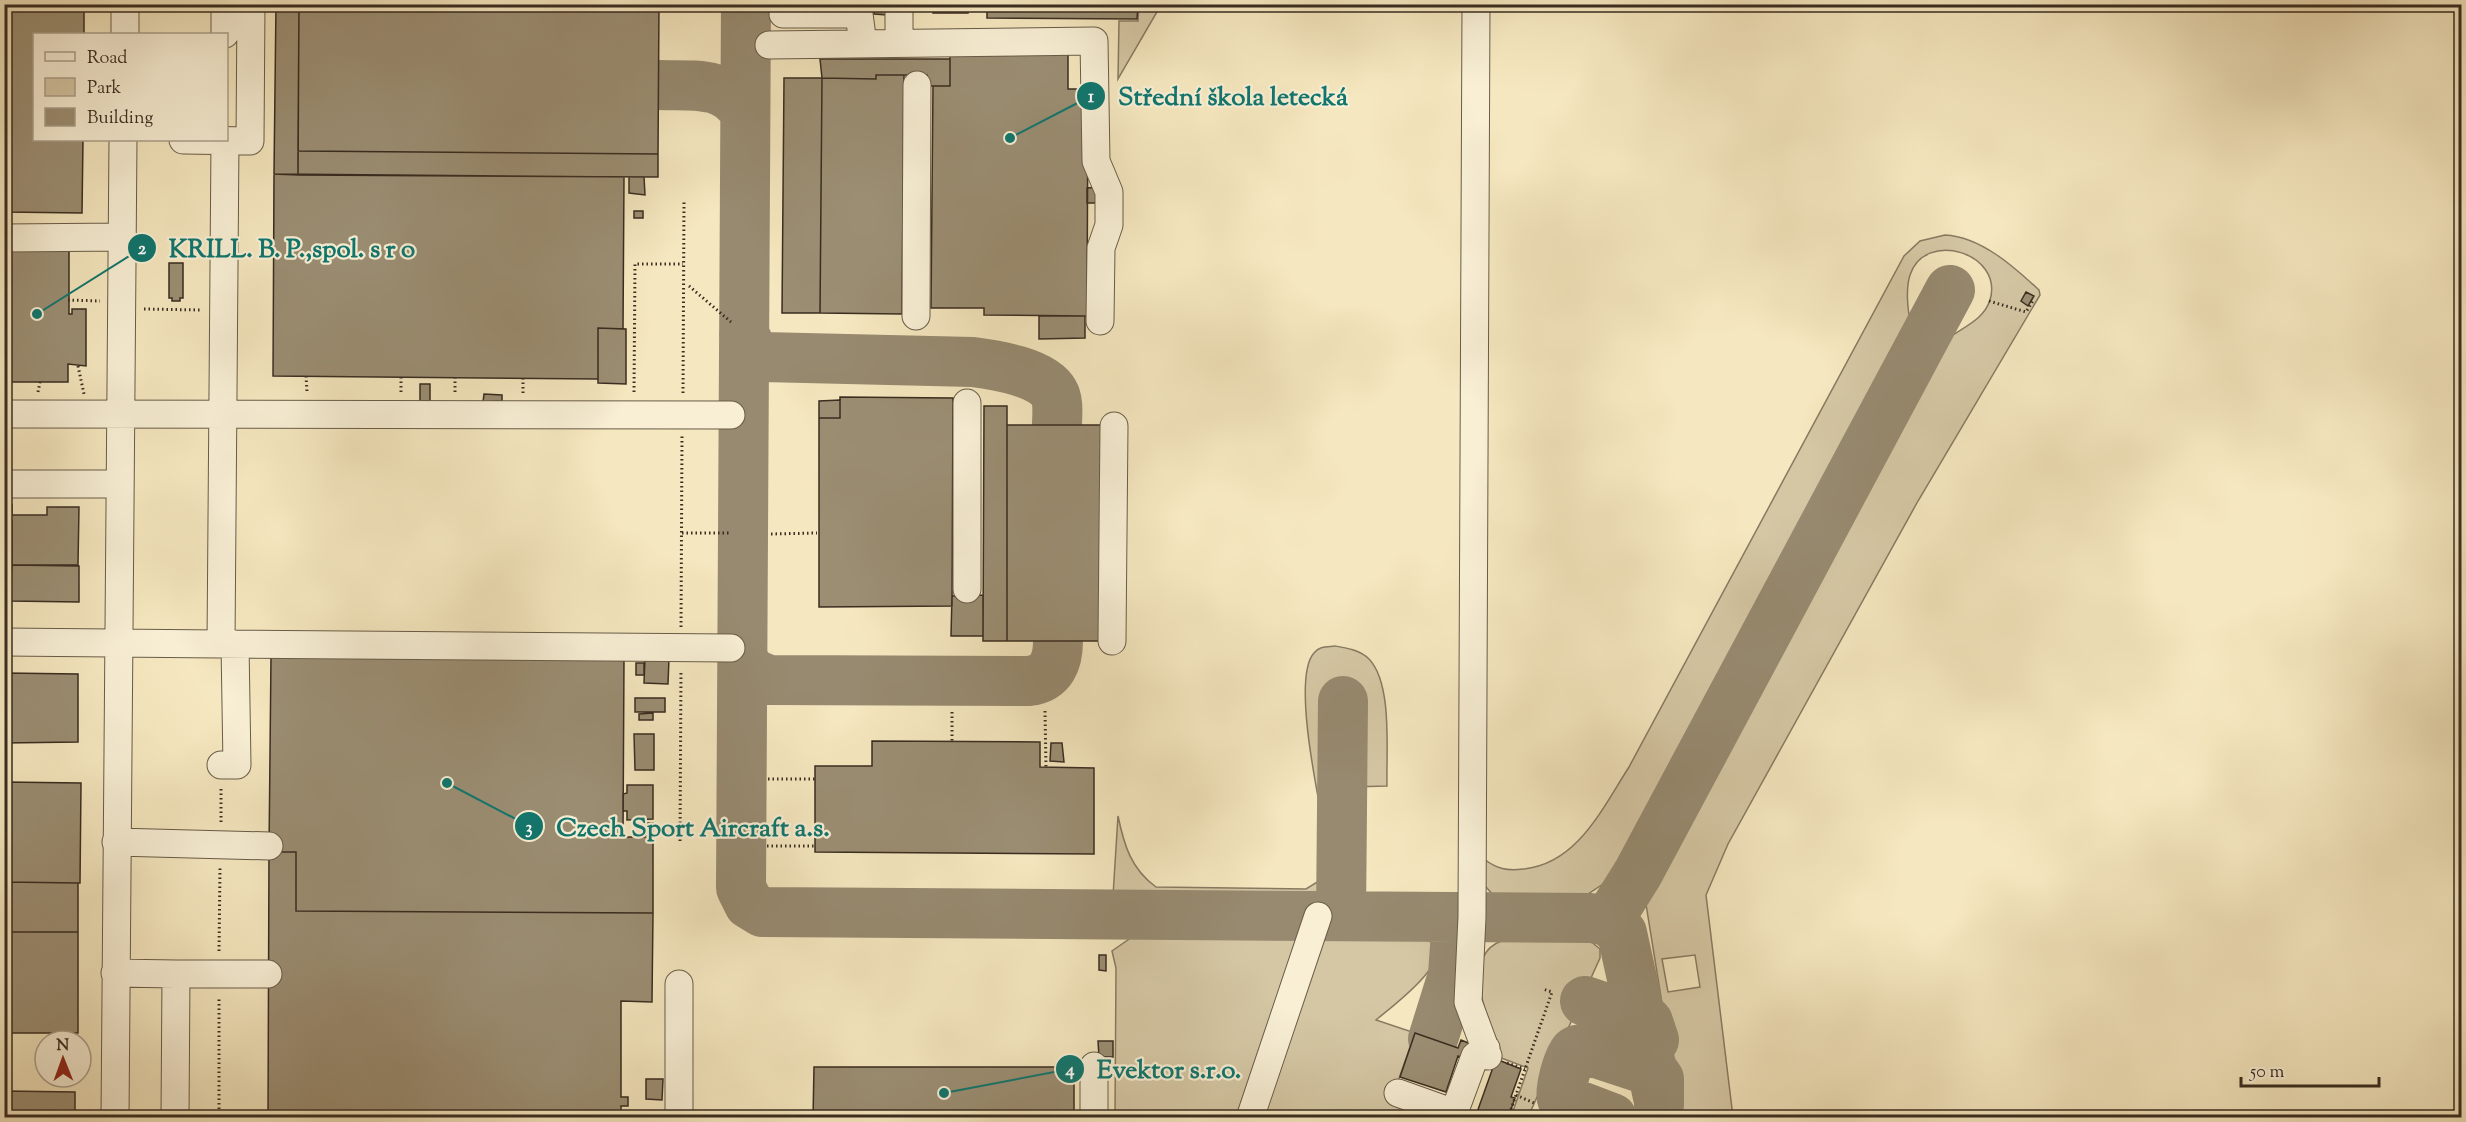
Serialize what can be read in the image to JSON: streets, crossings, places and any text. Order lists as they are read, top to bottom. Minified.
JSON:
{"places":["Střední škola letecká","KRILL. B. P.,spol. s r o","Czech Sport Aircraft a.s.","Evektor s.r.o."],"legend":["Road","Park","Building"],"scale_bar":"50 m","north":"top"}
